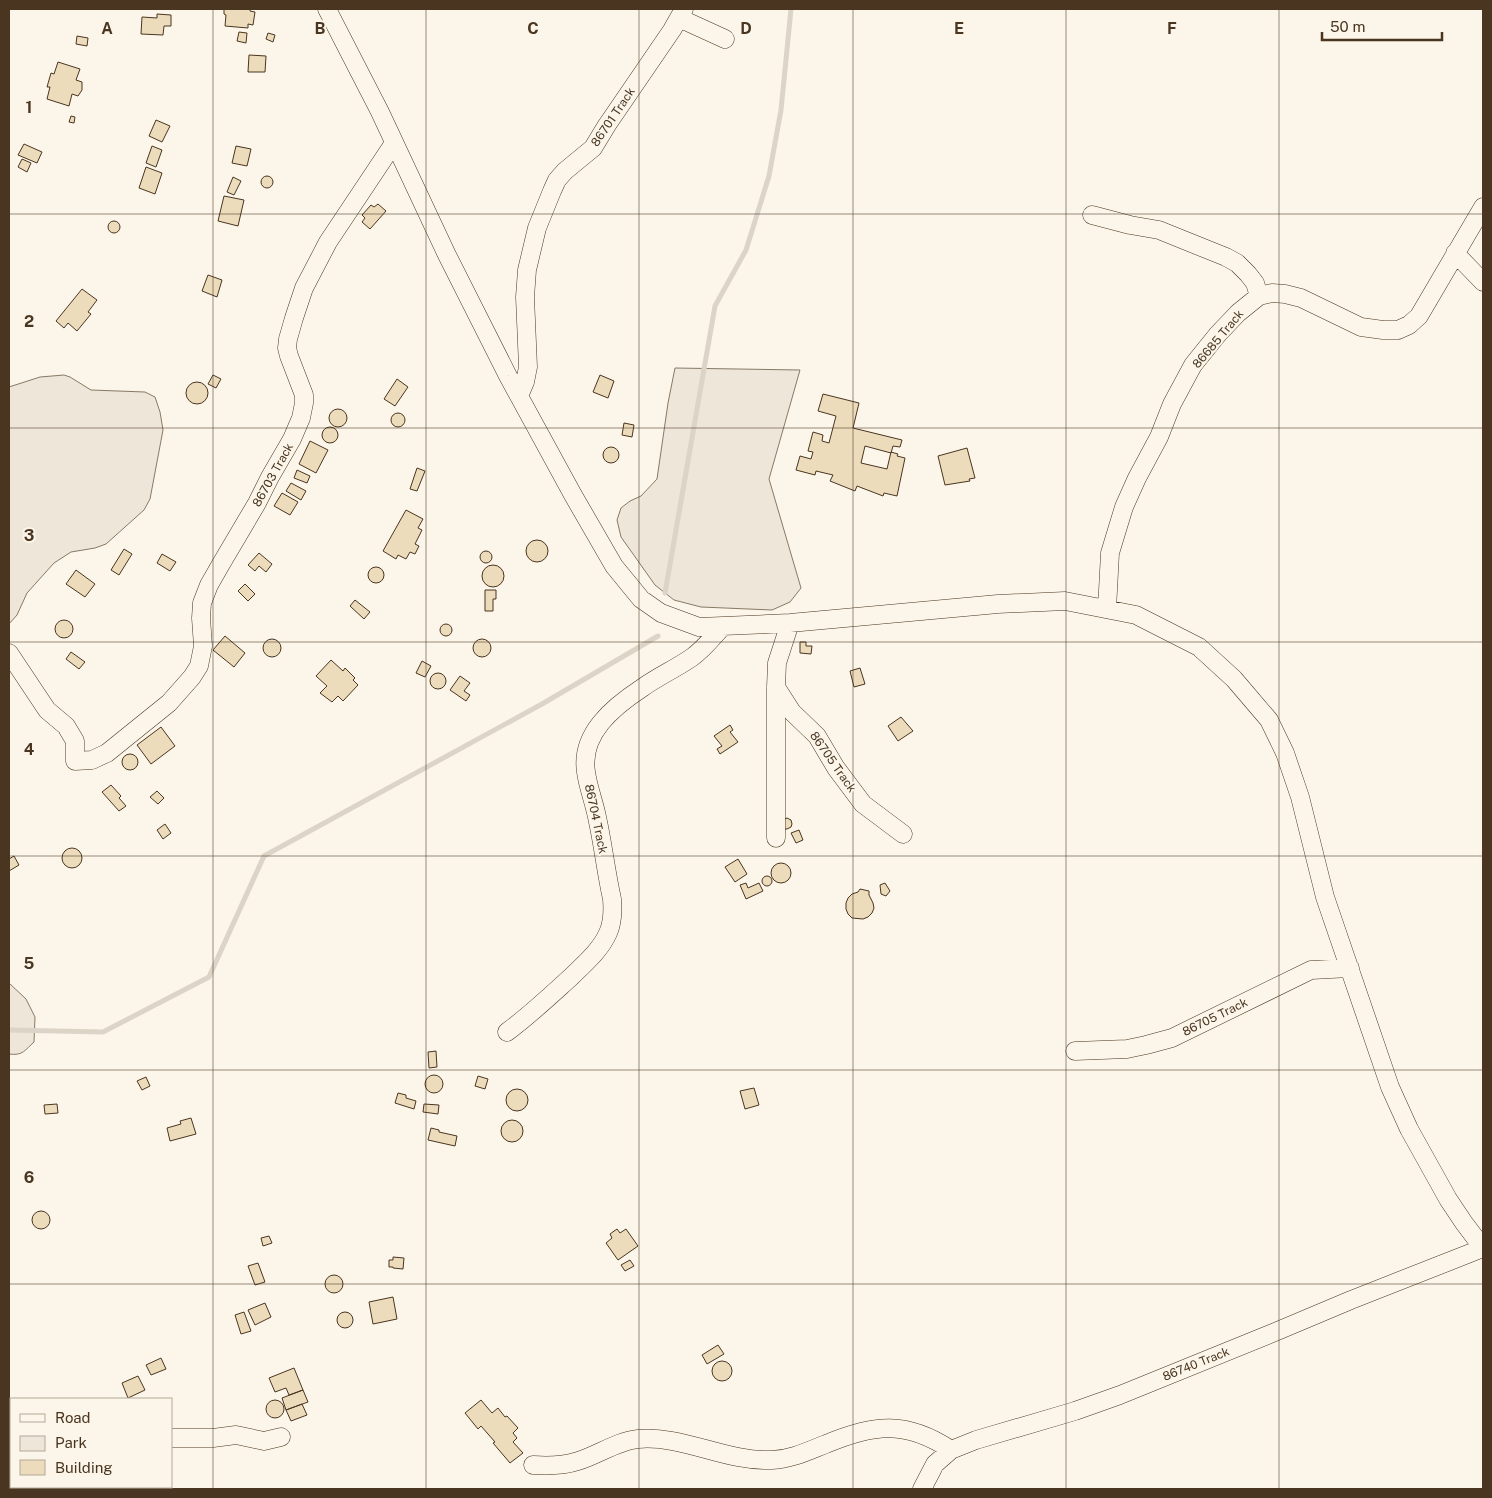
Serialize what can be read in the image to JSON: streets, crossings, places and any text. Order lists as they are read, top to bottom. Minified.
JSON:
{"streets":{"street":["86701 Track","86685 Track","86703 Track","86705 Track","86704 Track","86740 Track"]},"legend":["Road","Park","Building"],"scale_bar":"50 m","grid":{"columns":["A","B","C","D","E","F"],"rows":["1","2","3","4","5","6"]}}
